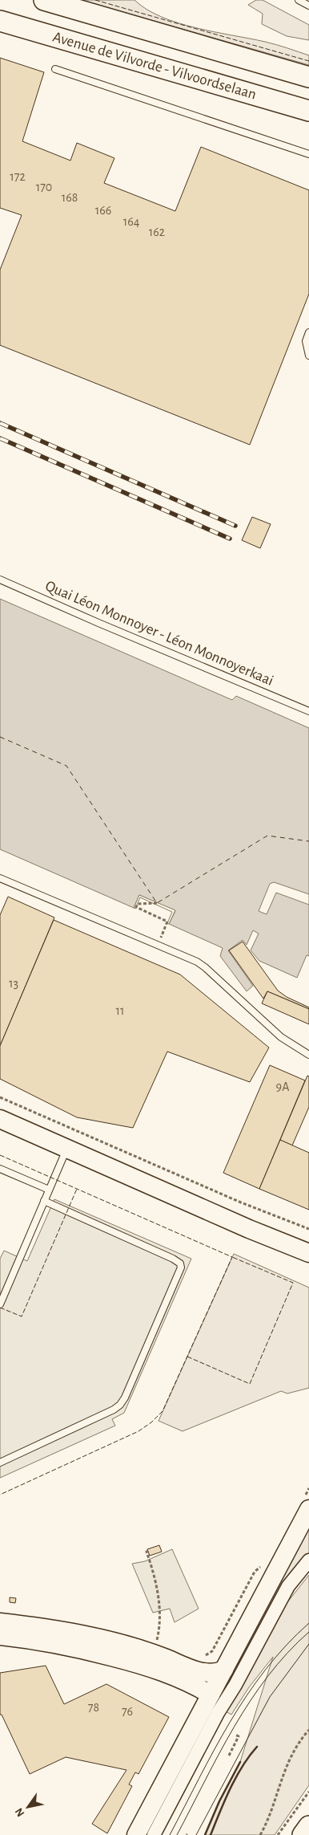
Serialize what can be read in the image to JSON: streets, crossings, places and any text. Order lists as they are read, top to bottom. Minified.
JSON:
{"streets":{"main road":["Avenue de Vilvorde - Vilvoordselaan"],"lane":["Quai Léon Monnoyer - Léon Monnoyerkaai"]},"house_numbers":["172","170","168","166","164","162","13","11","9A","78","76"],"north":"bottom left"}
